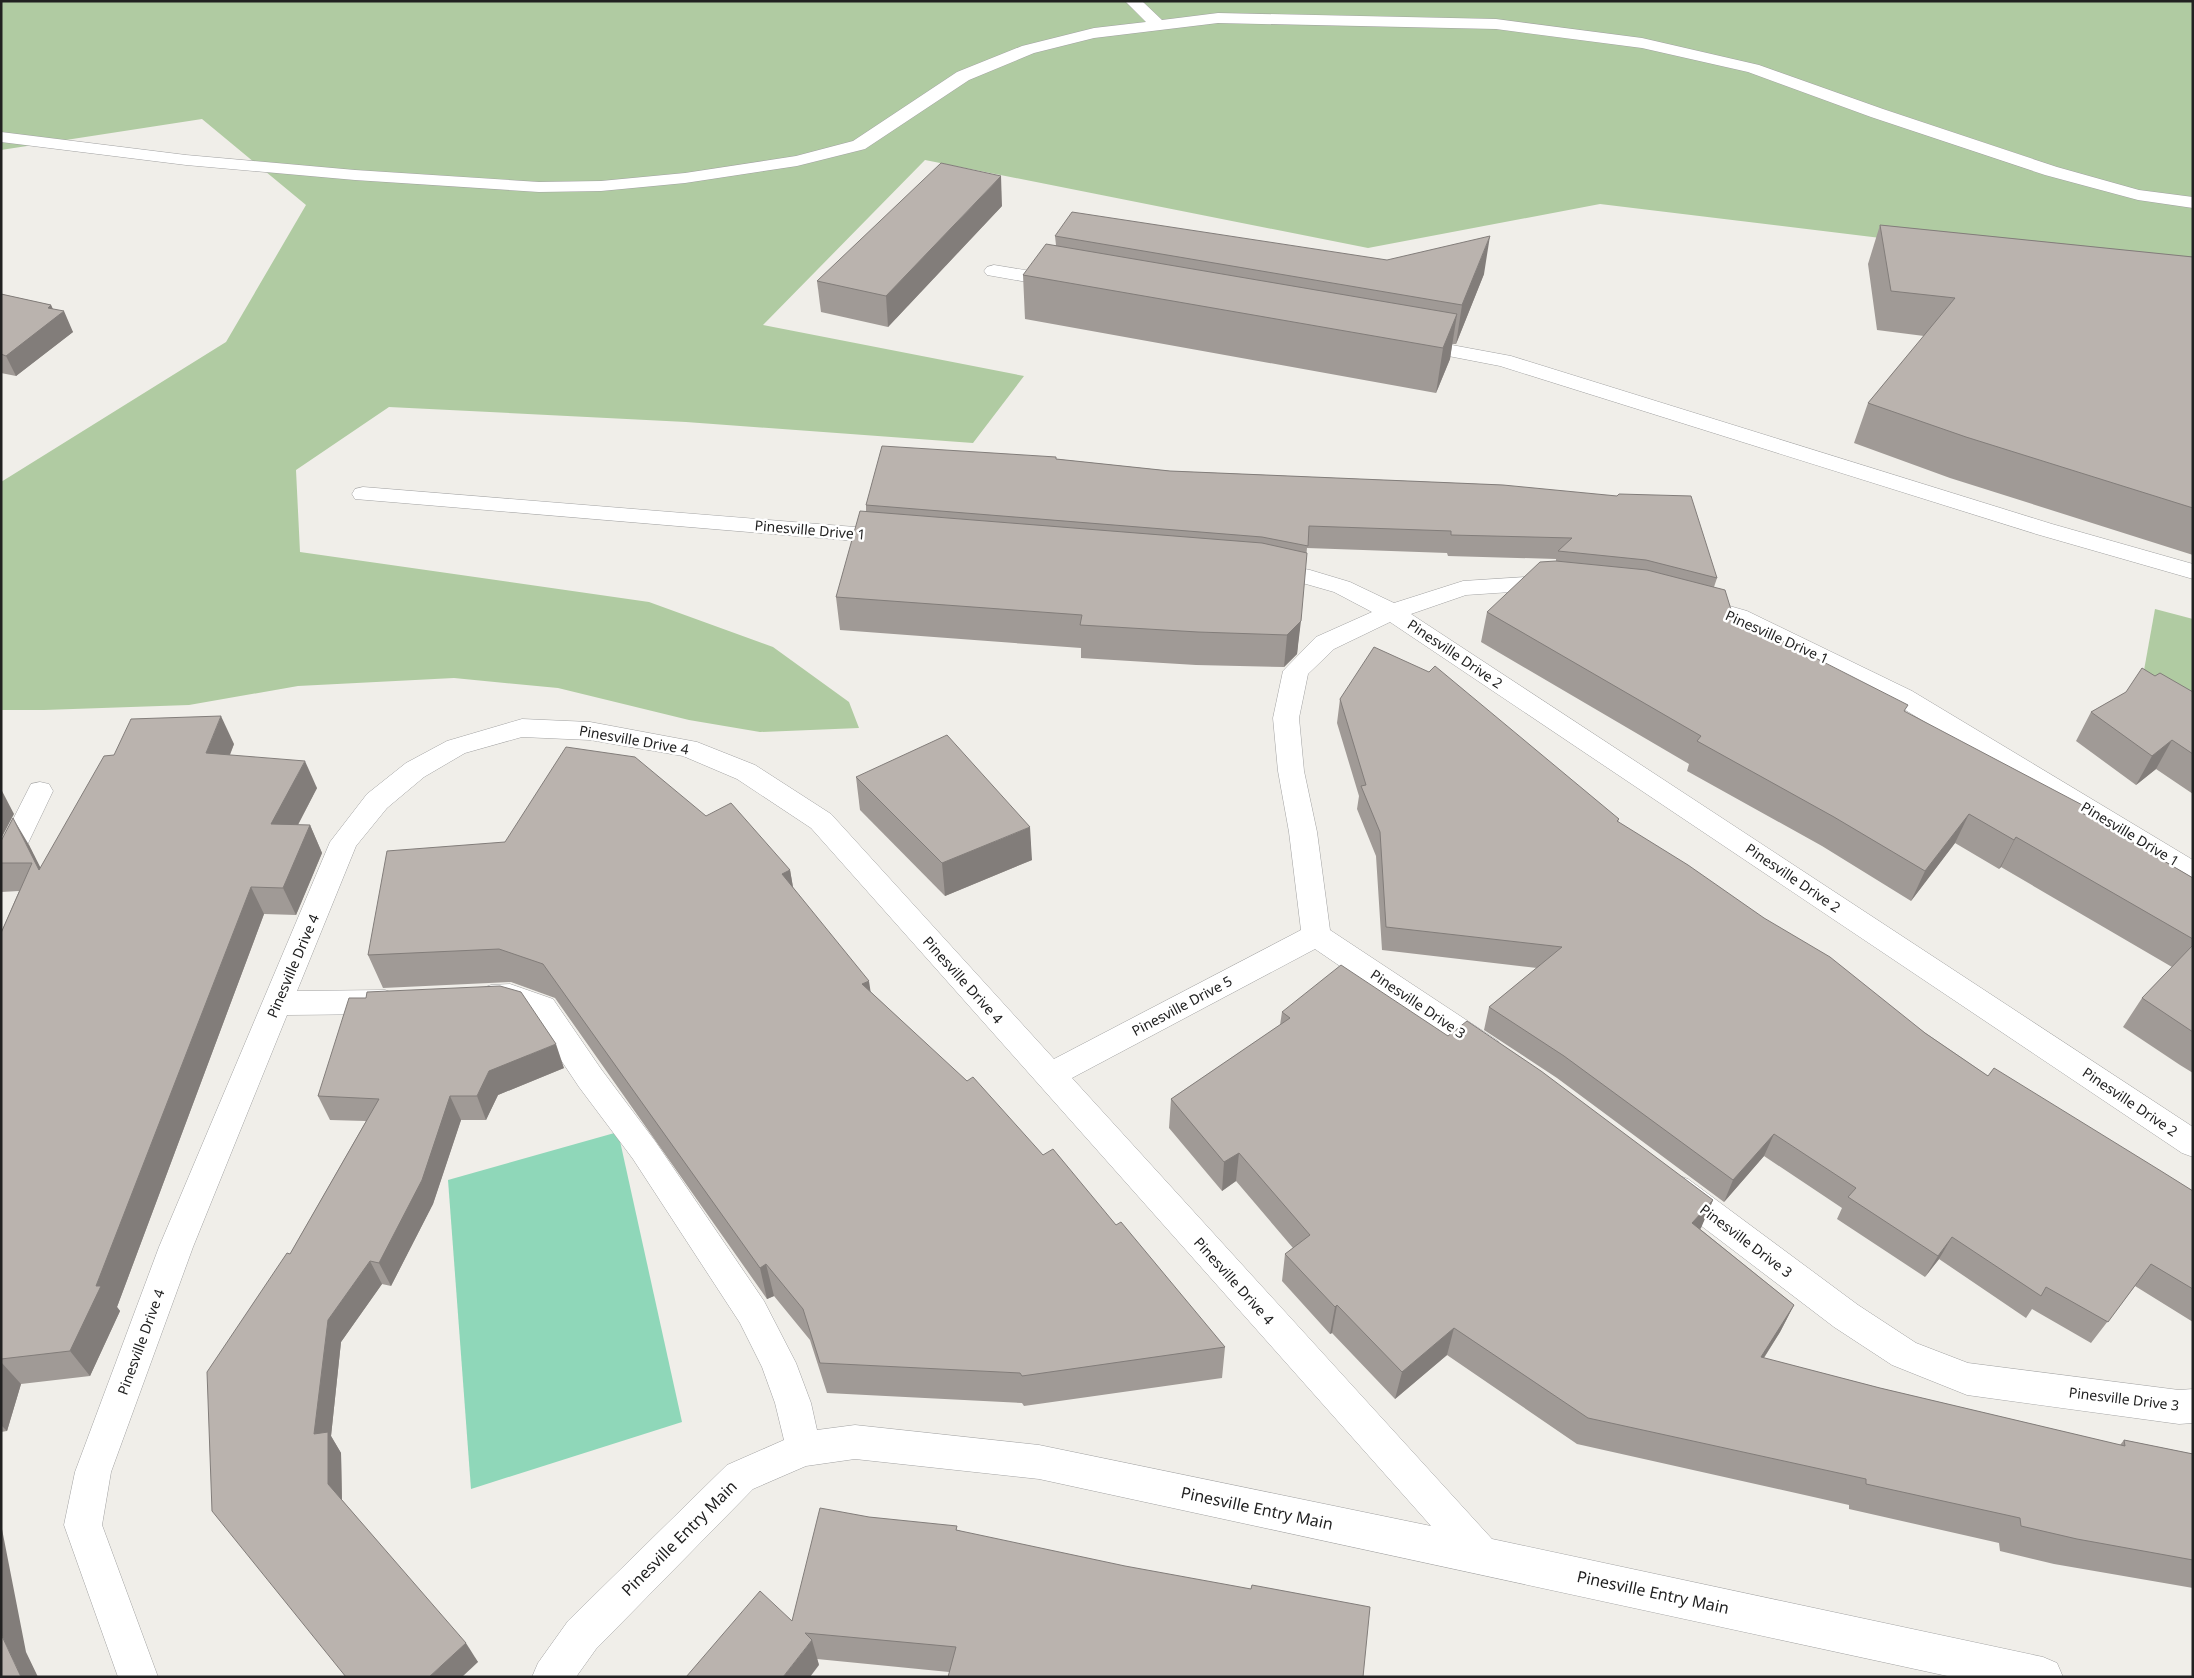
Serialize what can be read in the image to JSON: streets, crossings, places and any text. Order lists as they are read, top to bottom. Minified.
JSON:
{"streets":{"street":["Pinesville Drive 1","Pinesville Drive 2","Pinesville Drive 4","Pinesville Drive 3","Pinesville Drive 5","Pinesville Entry Main"]},"crossings":[["Pinesville Drive 4","Pinesville Drive 5"],["Pinesville Drive 4","Pinesville Entry Main"],["Pinesville Drive 3","Pinesville Drive 5"]]}
